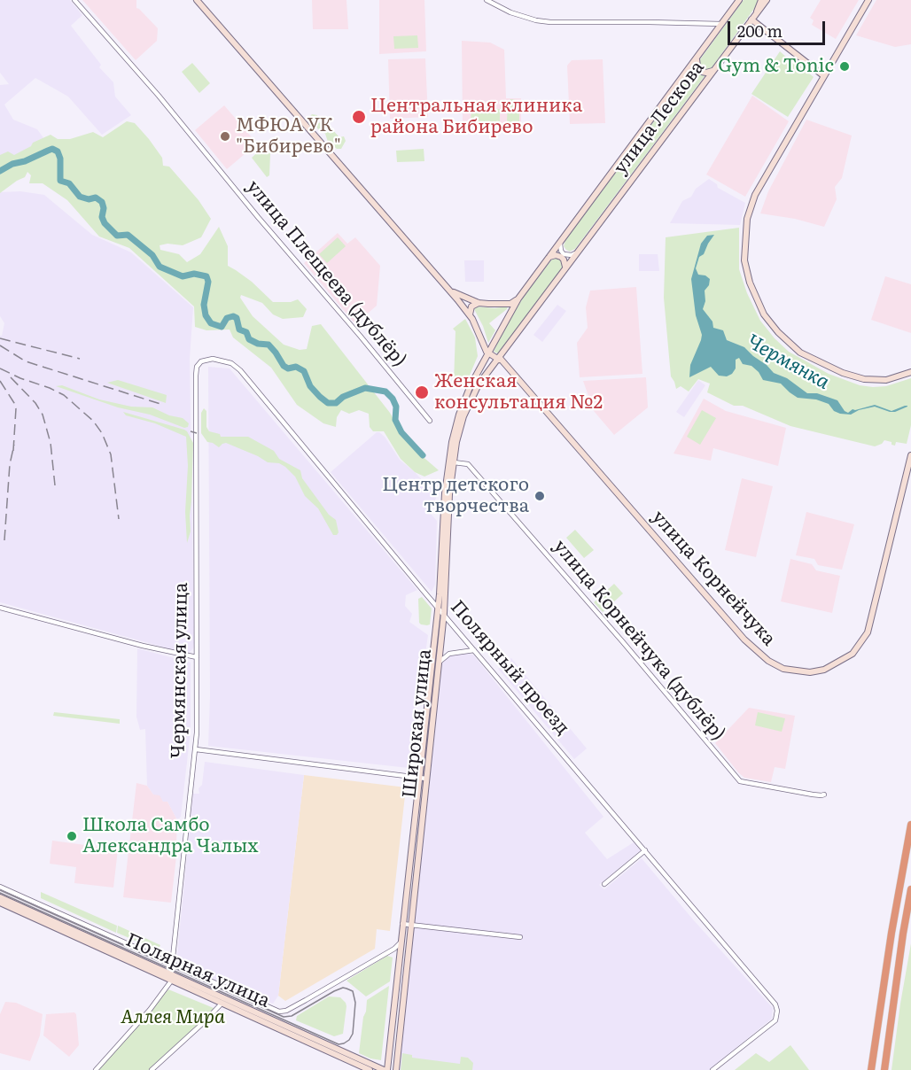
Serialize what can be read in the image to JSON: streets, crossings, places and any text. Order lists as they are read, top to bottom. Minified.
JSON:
{"streets":{"main road":["улица Лескова","улица Корнейчука","Широкая улица","Полярная улица"],"street":["улица Плещеева (дублёр)","улица Корнейчука (дублёр)","Полярный проезд","Чермянская улица"]},"crossings":[["улица Лескова","улица Корнейчука"],["улица Лескова","Широкая улица"],["улица Корнейчука (дублёр)","Широкая улица"],["Полярный проезд","Чермянская улица"],["Полярный проезд","Широкая улица"],["Чермянская улица","Полярная улица"],["Широкая улица","Полярная улица"]],"water":["Чермянка"],"parks":["Аллея Мира"],"places":["Gym & Tonic","Центральная клиника района Бибирево","МФЮА УК \"Бибирево\"","Женская консультация №2","Центр детского творчества","Школа Самбо Александра Чалых"],"scale_bar":"200 m"}
